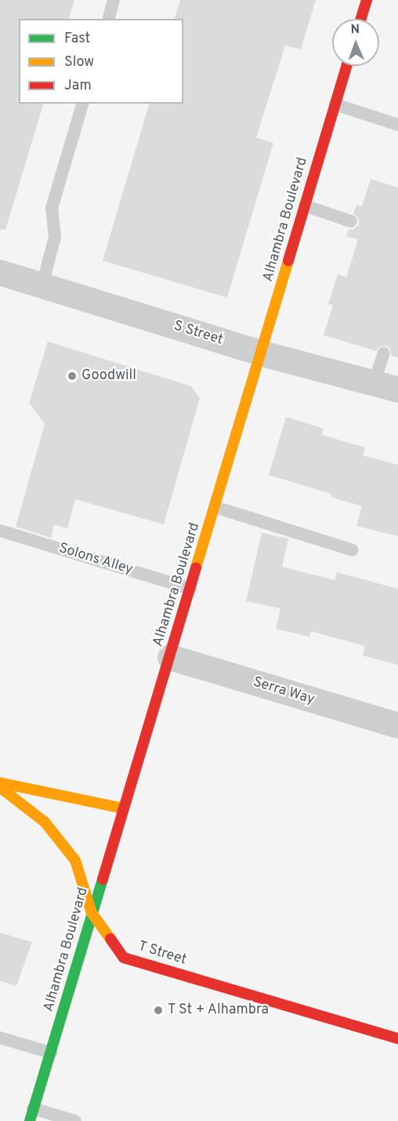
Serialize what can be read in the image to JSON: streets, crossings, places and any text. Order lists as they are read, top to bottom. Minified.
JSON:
{"streets":{"street":["Alhambra Boulevard","S Street","Serra Way","T Street"],"lane":["Solons Alley"]},"crossings":[["Alhambra Boulevard","S Street"],["Alhambra Boulevard","Solons Alley"],["Alhambra Boulevard","Serra Way"],["Alhambra Boulevard","T Street"]],"places":["Goodwill","T St + Alhambra"],"legend":["Fast","Slow","Jam"],"north":"top"}
